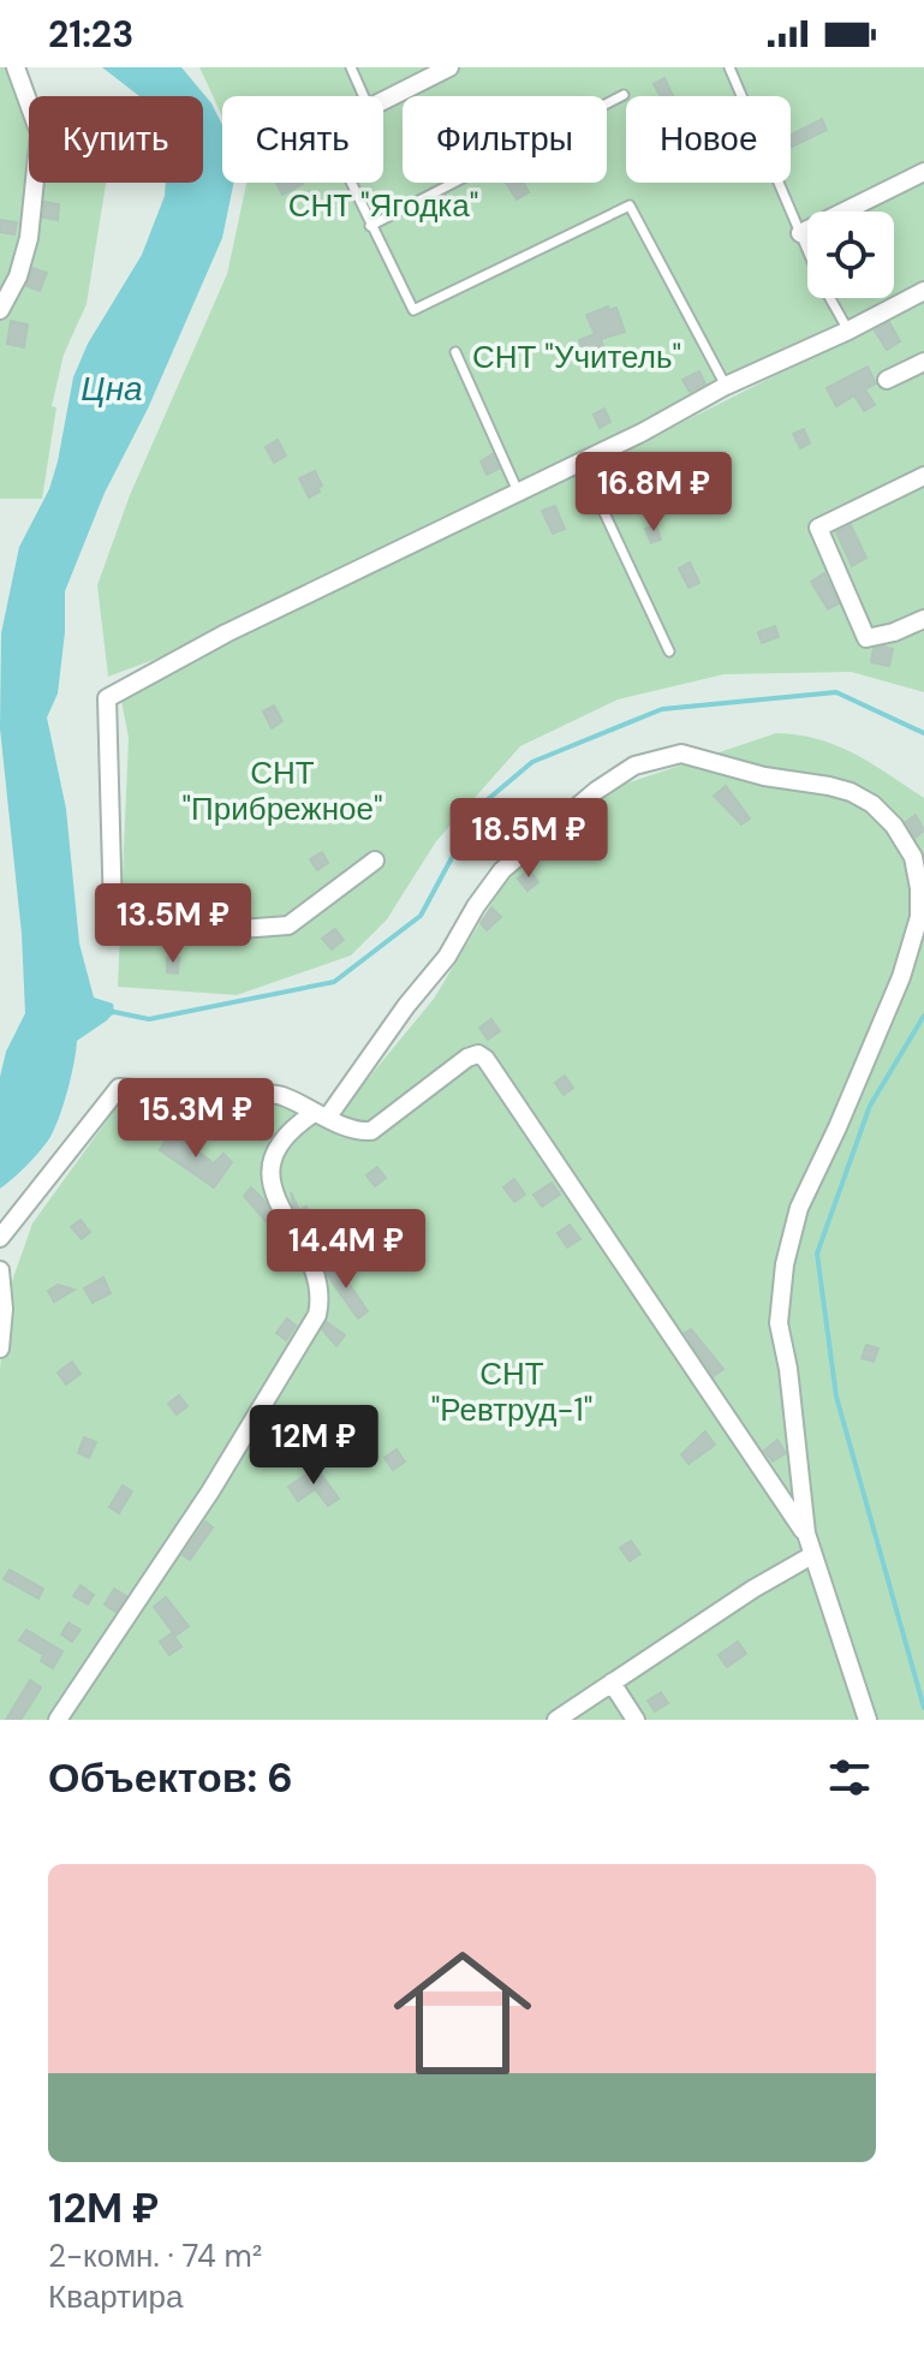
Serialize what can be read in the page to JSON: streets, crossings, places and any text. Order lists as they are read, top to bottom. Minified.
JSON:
{"water":["Цна"],"parks":["СНТ \"Ягодка\"","СНТ \"Учитель\"","СНТ \"Прибрежное\"","СНТ \"Ревтруд-1\""],"page":{"status":"21:23","chip":["Купить","Снять","Фильтры","Новое"],"price":["16.8M ₽","18.5M ₽","13.5M ₽","15.3M ₽","14.4M ₽","12M ₽"],"heading":"Объектов: 6","list":[{"name":"12M ₽","note":"2-комн. · 74 m² · Квартира"}]}}
